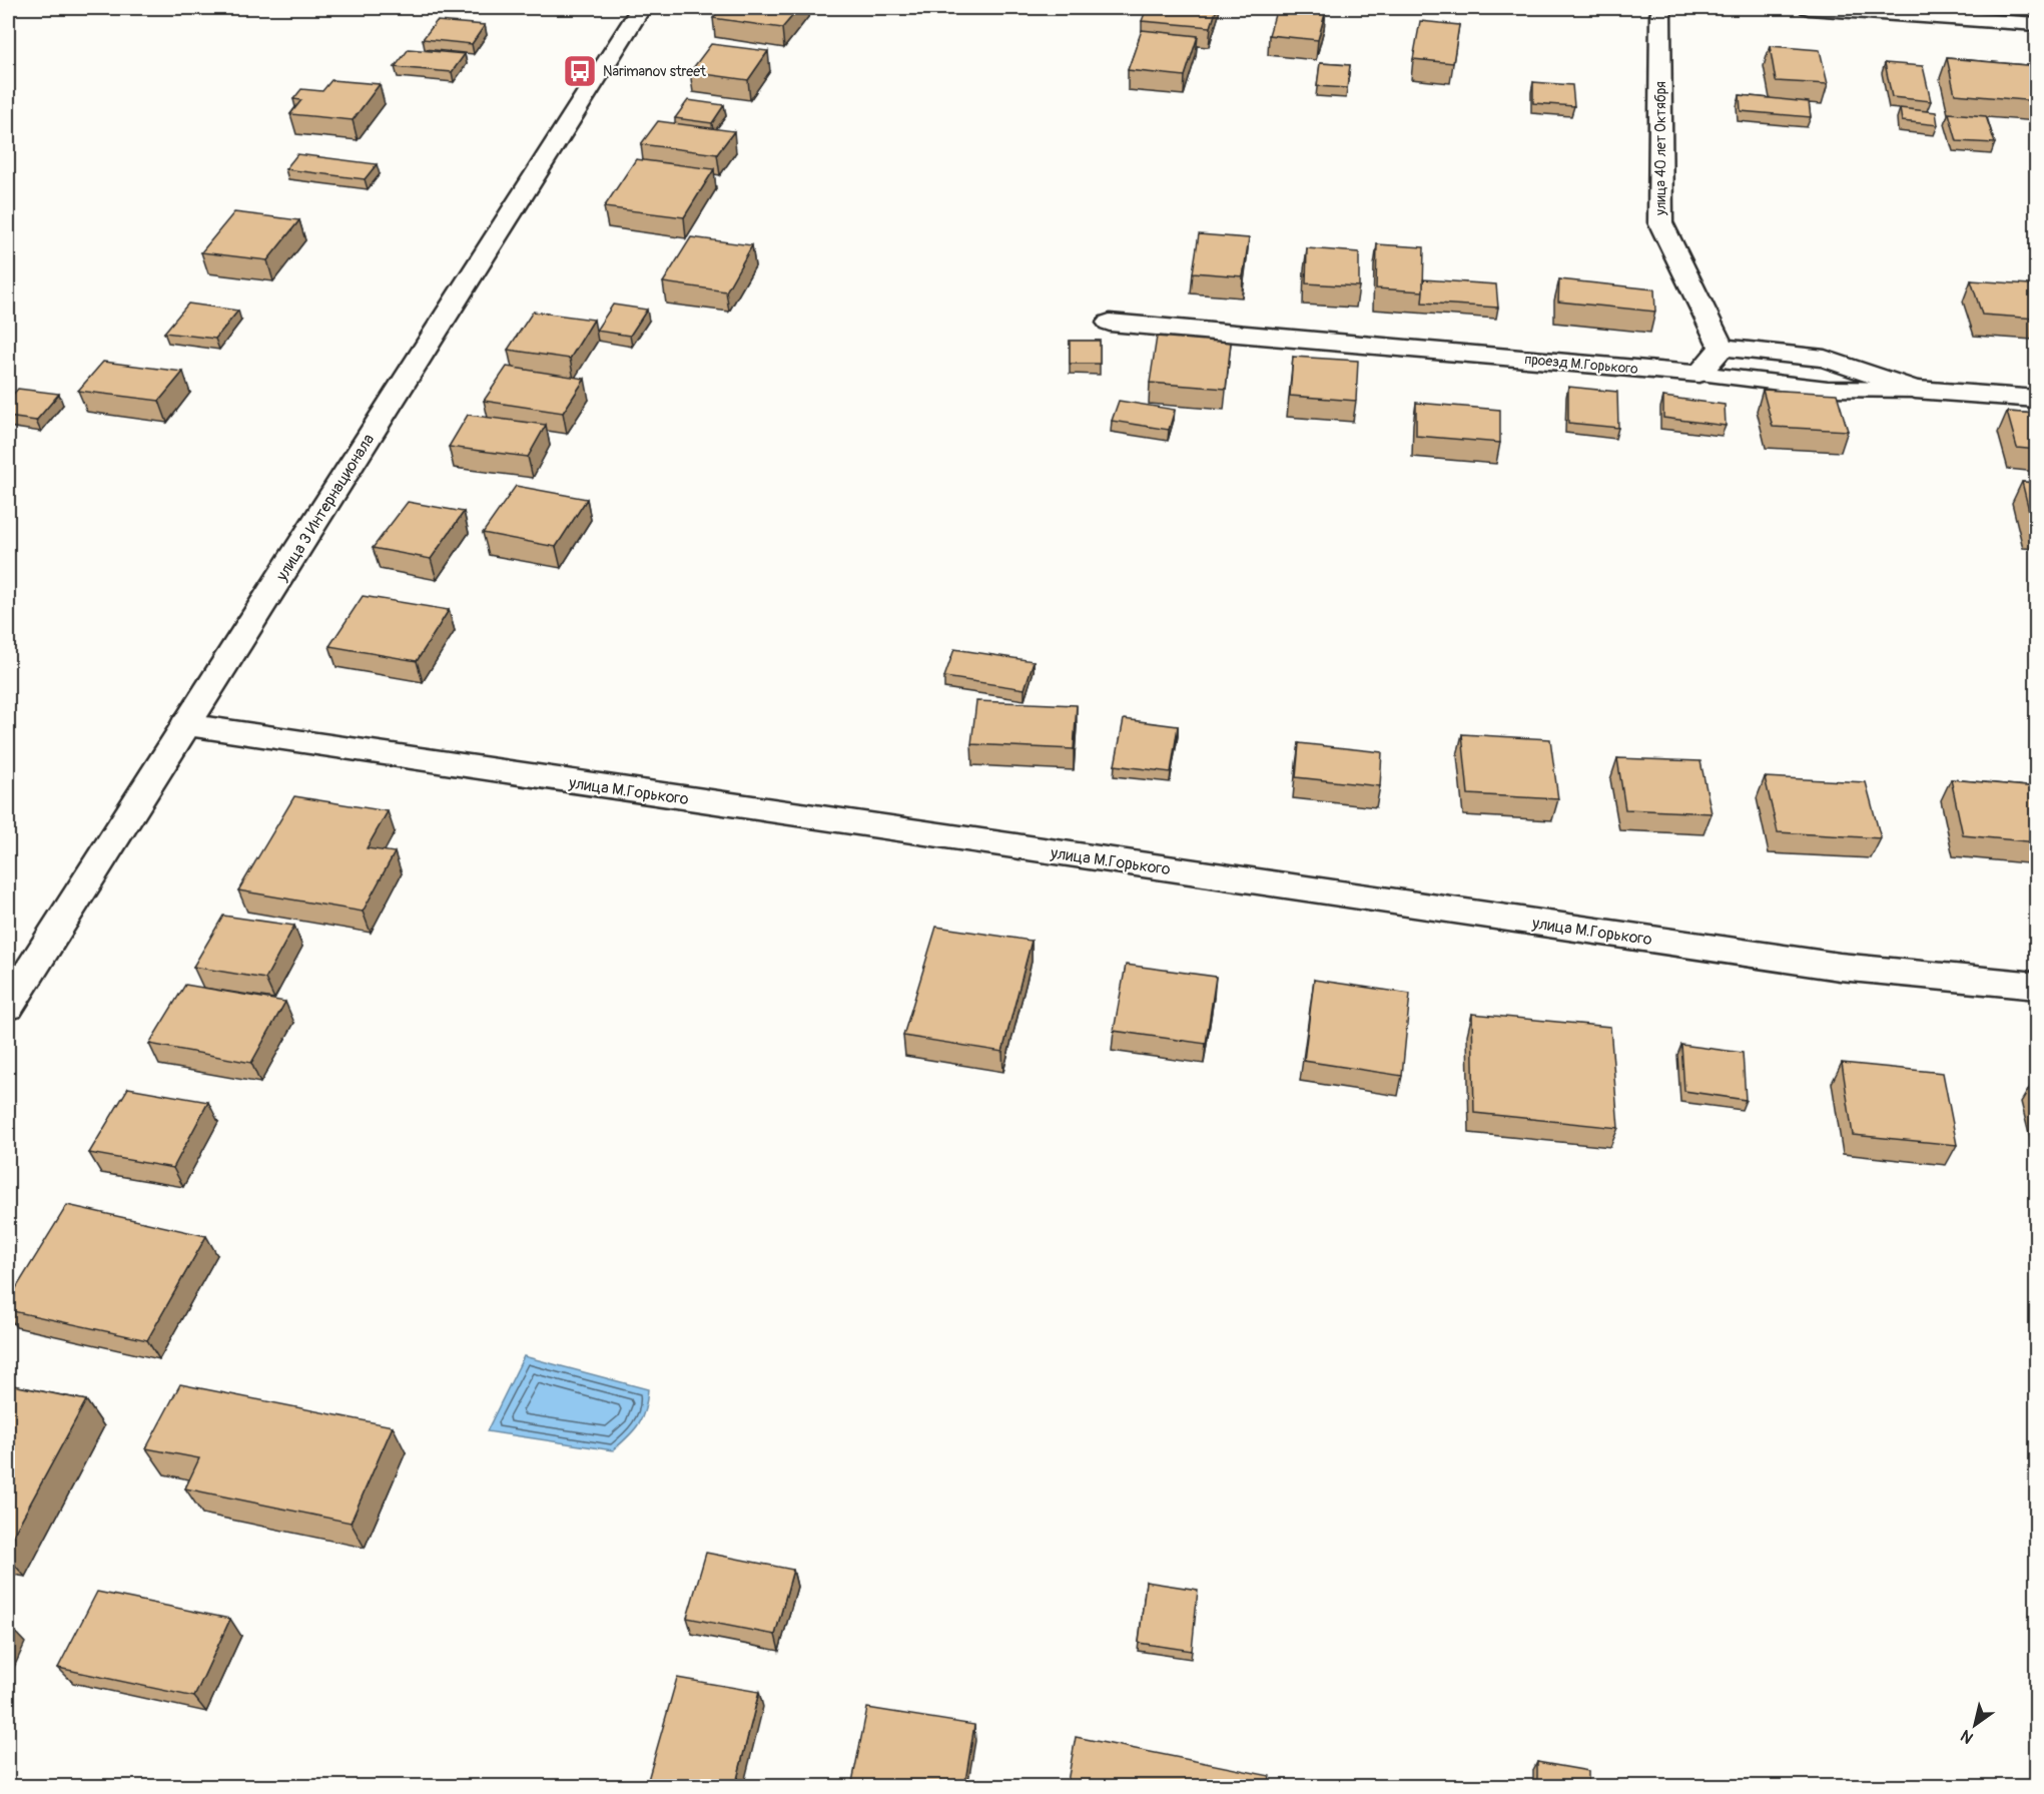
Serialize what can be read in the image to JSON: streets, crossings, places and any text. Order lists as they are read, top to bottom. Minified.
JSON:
{"streets":{"street":["улица 40 лет Октября","проезд М.Горького","улица 3 Интернационала","улица М.Горького"]},"crossings":[["улица 3 Интернационала","улица М.Горького"]],"places":{"bus stop":["Narimanov street"]},"north":"bottom left"}
